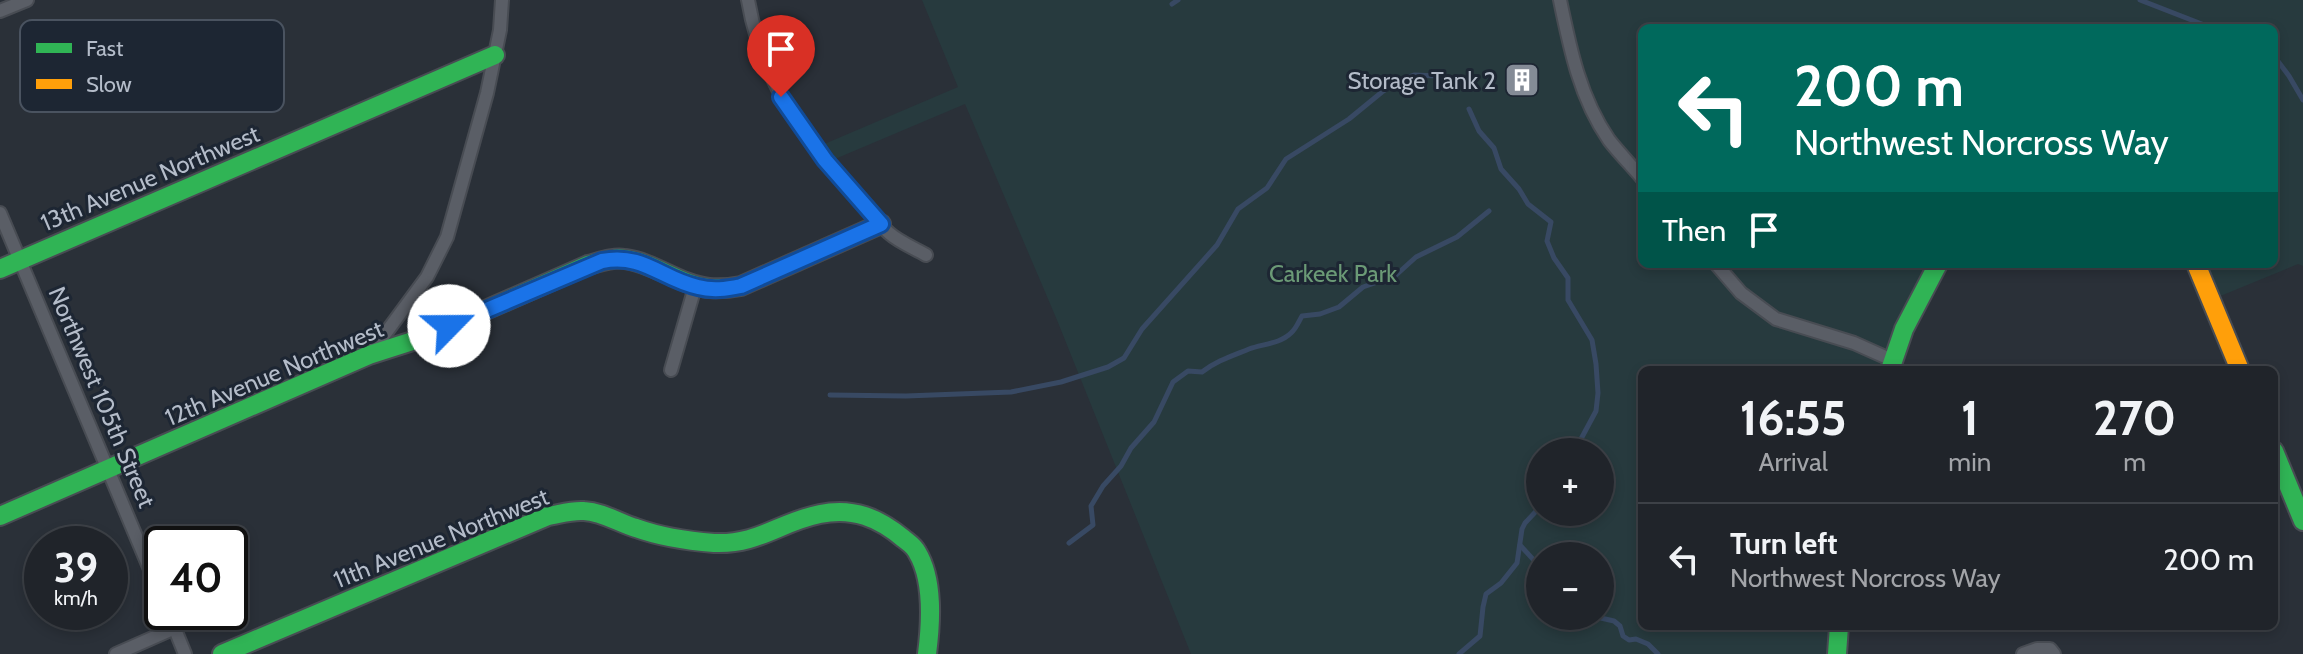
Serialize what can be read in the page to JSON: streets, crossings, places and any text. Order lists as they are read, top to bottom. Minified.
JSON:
{"streets":{"street":["13th Avenue Northwest","12th Avenue Northwest","Northwest 105th Street","11th Avenue Northwest"]},"crossings":[["13th Avenue Northwest","Northwest 105th Street"],["12th Avenue Northwest","Northwest 105th Street"]],"parks":["Carkeek Park"],"places":{"building":["Storage Tank 2"]},"legend":["Fast","Slow"],"page":{"turn":["200 m","Northwest Norcross Way"],"then":"Then","eta":["16:55","Arrival","1","min","270","m"],"map_buttons":["+","−"],"list":[{"name":"Turn left","note":"Northwest Norcross Way","value":"200 m"}],"speed":"39 km/h","limit":"40"}}
